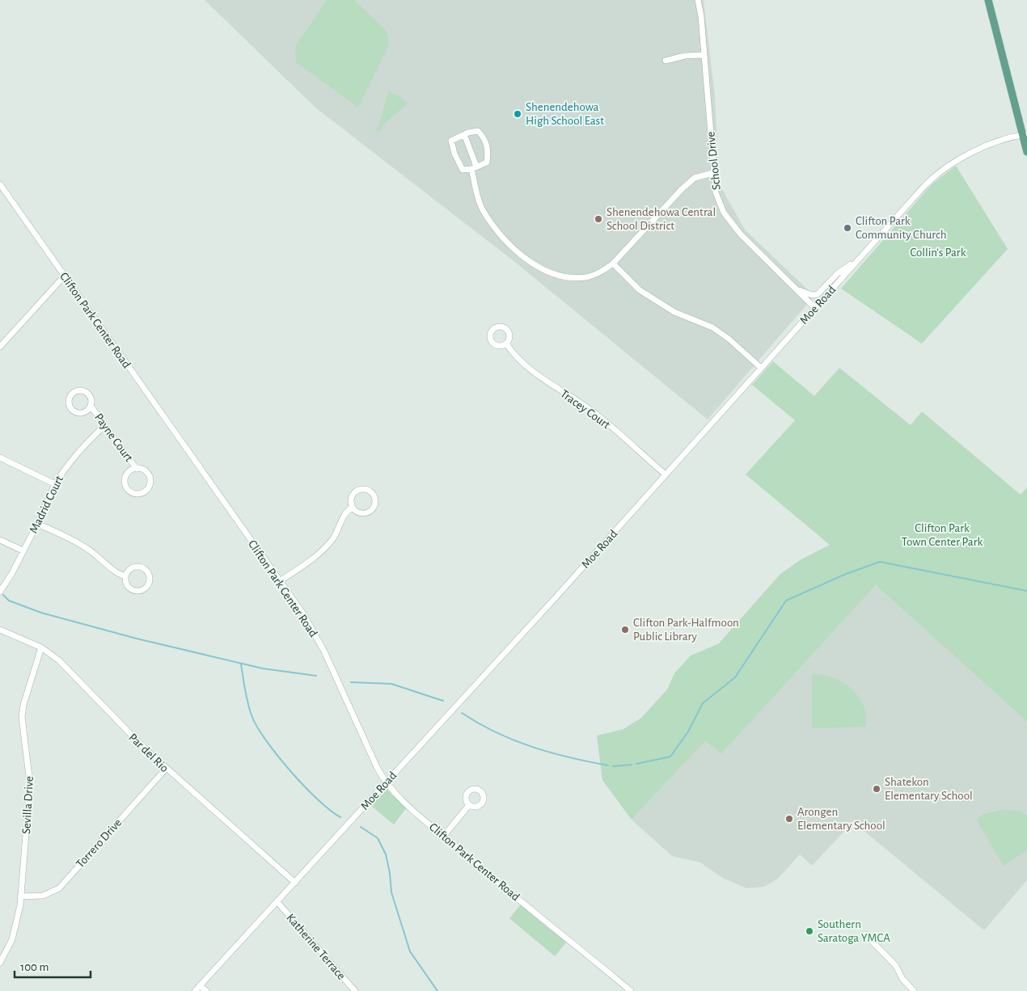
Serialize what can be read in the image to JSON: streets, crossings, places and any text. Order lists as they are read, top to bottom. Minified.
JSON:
{"streets":{"street":["School Drive","Moe Road","Clifton Park Center Road","Tracey Court","Payne Court","Madrid Court","Par del Rio","Sevilla Drive","Torrero Drive","Katherine Terrace"]},"crossings":[["School Drive","Moe Road"],["Moe Road","Clifton Park Center Road"],["Moe Road","Tracey Court"],["Moe Road","Par del Rio"],["Moe Road","Katherine Terrace"],["Payne Court","Madrid Court"],["Par del Rio","Sevilla Drive"],["Par del Rio","Torrero Drive"],["Sevilla Drive","Torrero Drive"]],"parks":["Collin's Park","Clifton Park Town Center Park"],"places":["Shenendehowa High School East","Shenendehowa Central School District","Clifton Park Community Church","Clifton Park-Halfmoon Public Library","Shatekon Elementary School","Arongen Elementary School","Southern Saratoga YMCA"],"scale_bar":"100 m"}
